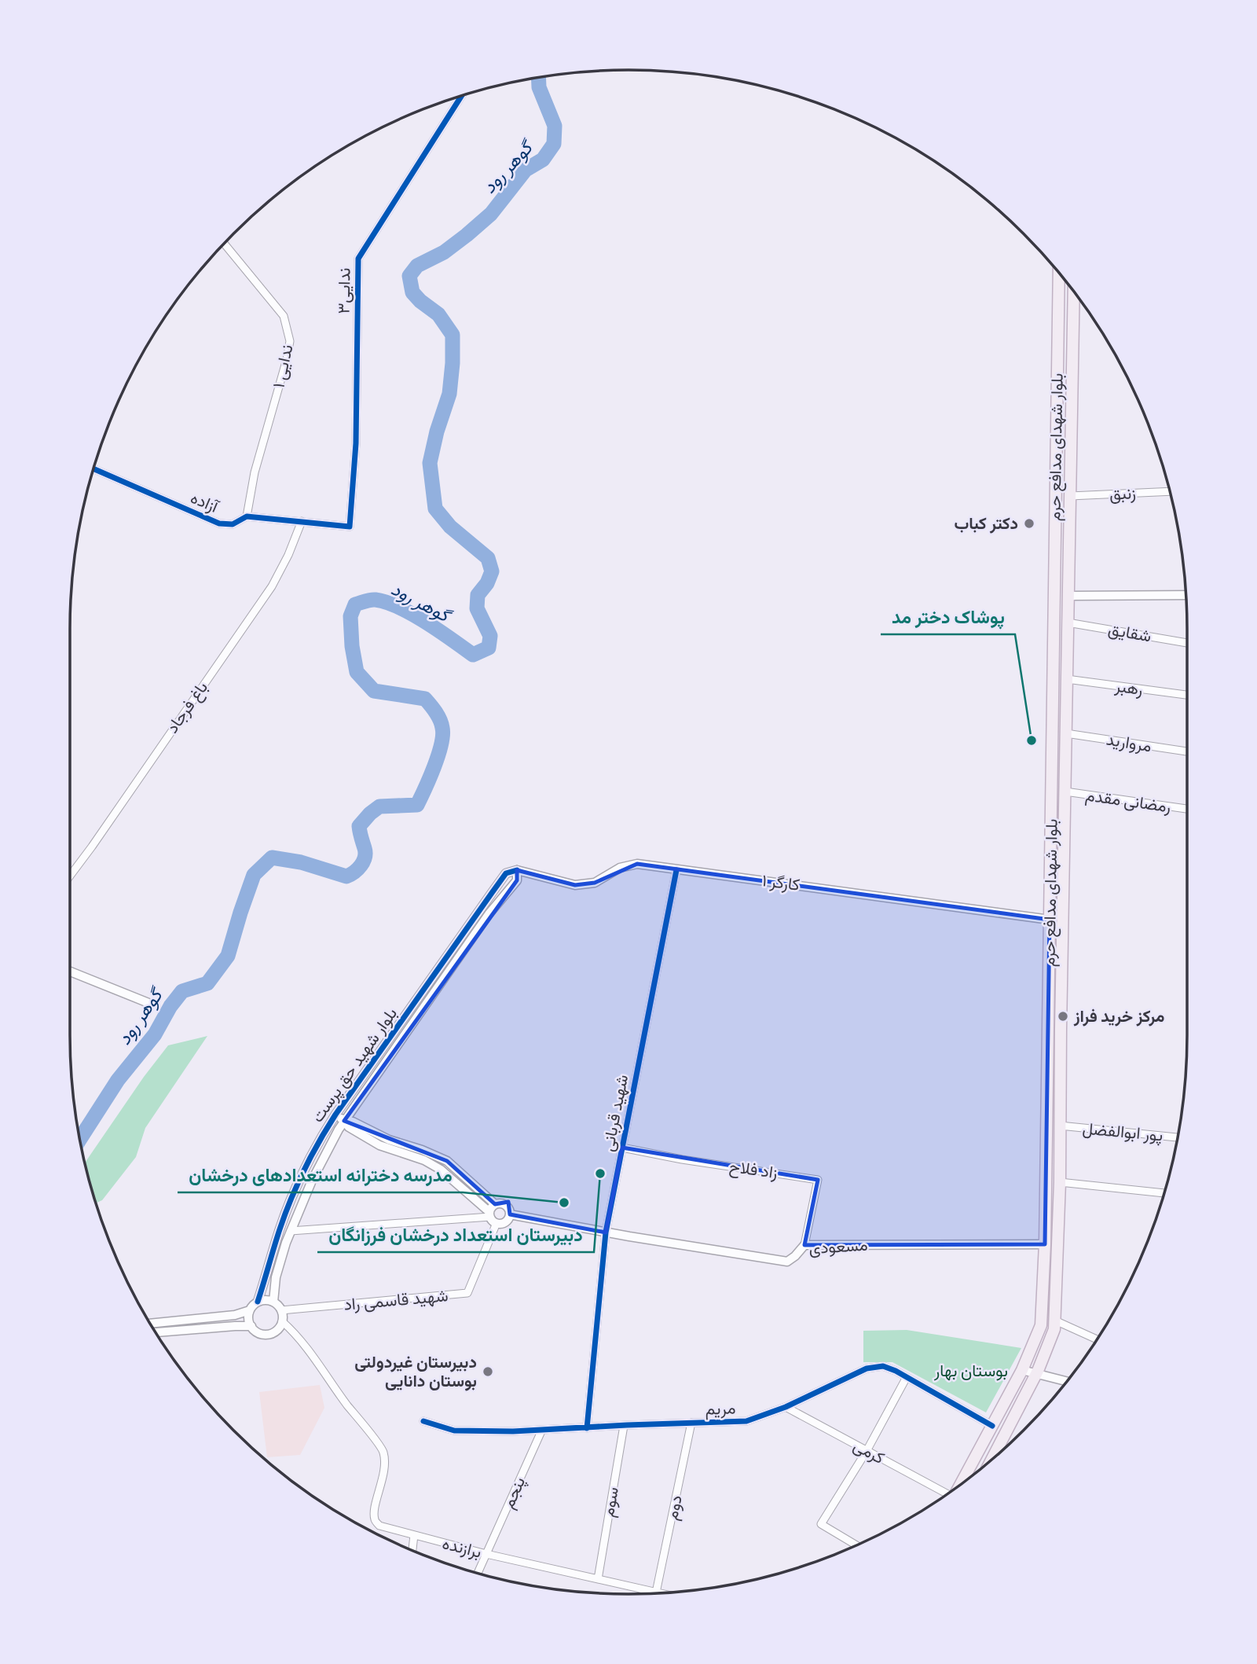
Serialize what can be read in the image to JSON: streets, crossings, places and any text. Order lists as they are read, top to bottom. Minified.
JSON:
{"streets":{"main road":["بلوار شهدای مدافع حرم"],"street":["ندایی۳","ندایی ۱","زنبق","آزاده","شقایق","رهبر","باغ فرجاد","مروارید","رمضانی مقدم","کارگر ۱","بلوار شهید حق پرست","شهید قربانی","پور ابوالفضل","زاد فلاح","مسعودی","شهید قاسمی راد","مریم","کرمی","پنجم","سوم","دوم","برازنده"]},"crossings":[["ندایی۳","آزاده"],["ندایی ۱","آزاده"],["بلوار شهدای مدافع حرم","زنبق"],["بلوار شهدای مدافع حرم","شقایق"],["بلوار شهدای مدافع حرم","رهبر"],["بلوار شهدای مدافع حرم","مروارید"],["بلوار شهدای مدافع حرم","رمضانی مقدم"],["بلوار شهدای مدافع حرم","کارگر ۱"],["بلوار شهدای مدافع حرم","پور ابوالفضل"],["بلوار شهدای مدافع حرم","مسعودی"],["بلوار شهدای مدافع حرم","مریم"],["آزاده","باغ فرجاد"],["کارگر ۱","بلوار شهید حق پرست"],["کارگر ۱","شهید قربانی"],["بلوار شهید حق پرست","شهید قاسمی راد"],["بلوار شهید حق پرست","برازنده"],["شهید قربانی","زاد فلاح"],["شهید قربانی","مسعودی"],["شهید قربانی","مریم"],["زاد فلاح","مسعودی"],["شهید قاسمی راد","برازنده"],["مریم","کرمی"],["مریم","پنجم"],["مریم","سوم"],["مریم","دوم"],["پنجم","برازنده"],["سوم","برازنده"],["دوم","برازنده"]],"water":["گوهر رود"],"parks":["بوستان بهار"],"places":["دکتر کباب","پوشاک دختر مد","مرکز خرید فراز","دبیرستان استعداد درخشان فرزانگان","مدرسه دخترانه استعدادهای درخشان","دبیرستان غیردولتی بوستان دانایی"]}
